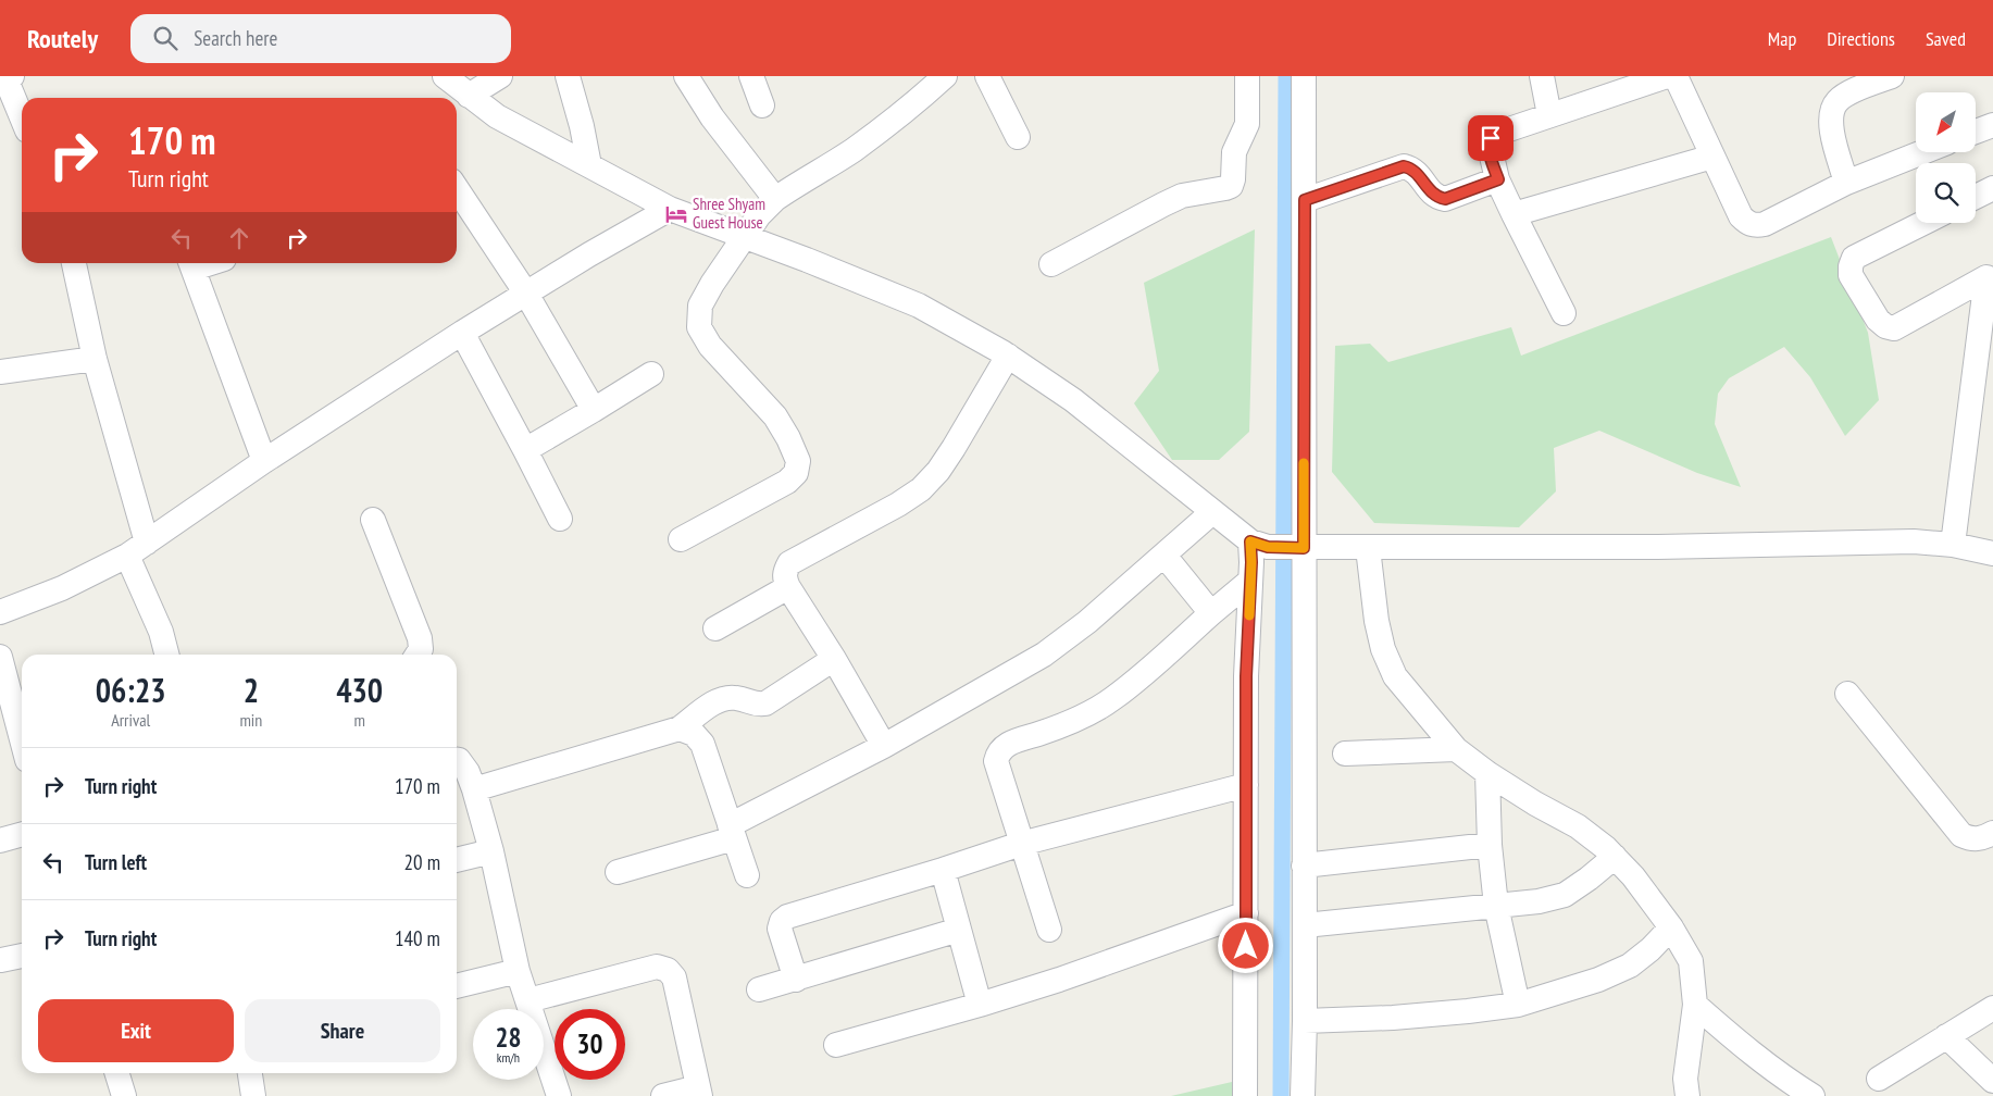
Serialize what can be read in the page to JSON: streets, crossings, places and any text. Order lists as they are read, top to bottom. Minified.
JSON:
{"places":{"hotel":["Shree Shyam Guest House"]},"north":"bottom left","page":{"header":"Routely","search":"Search here","nav":["Map","Directions","Saved"],"turn":["170 m","Turn right"],"eta":["06:23","Arrival","2","min","430","m"],"list":[{"name":"Turn right","value":"170 m"},{"name":"Turn left","value":"20 m"},{"name":"Turn right","value":"140 m"}],"buttons":["Exit","Share"],"speed":"28 km/h","limit":"30"}}
